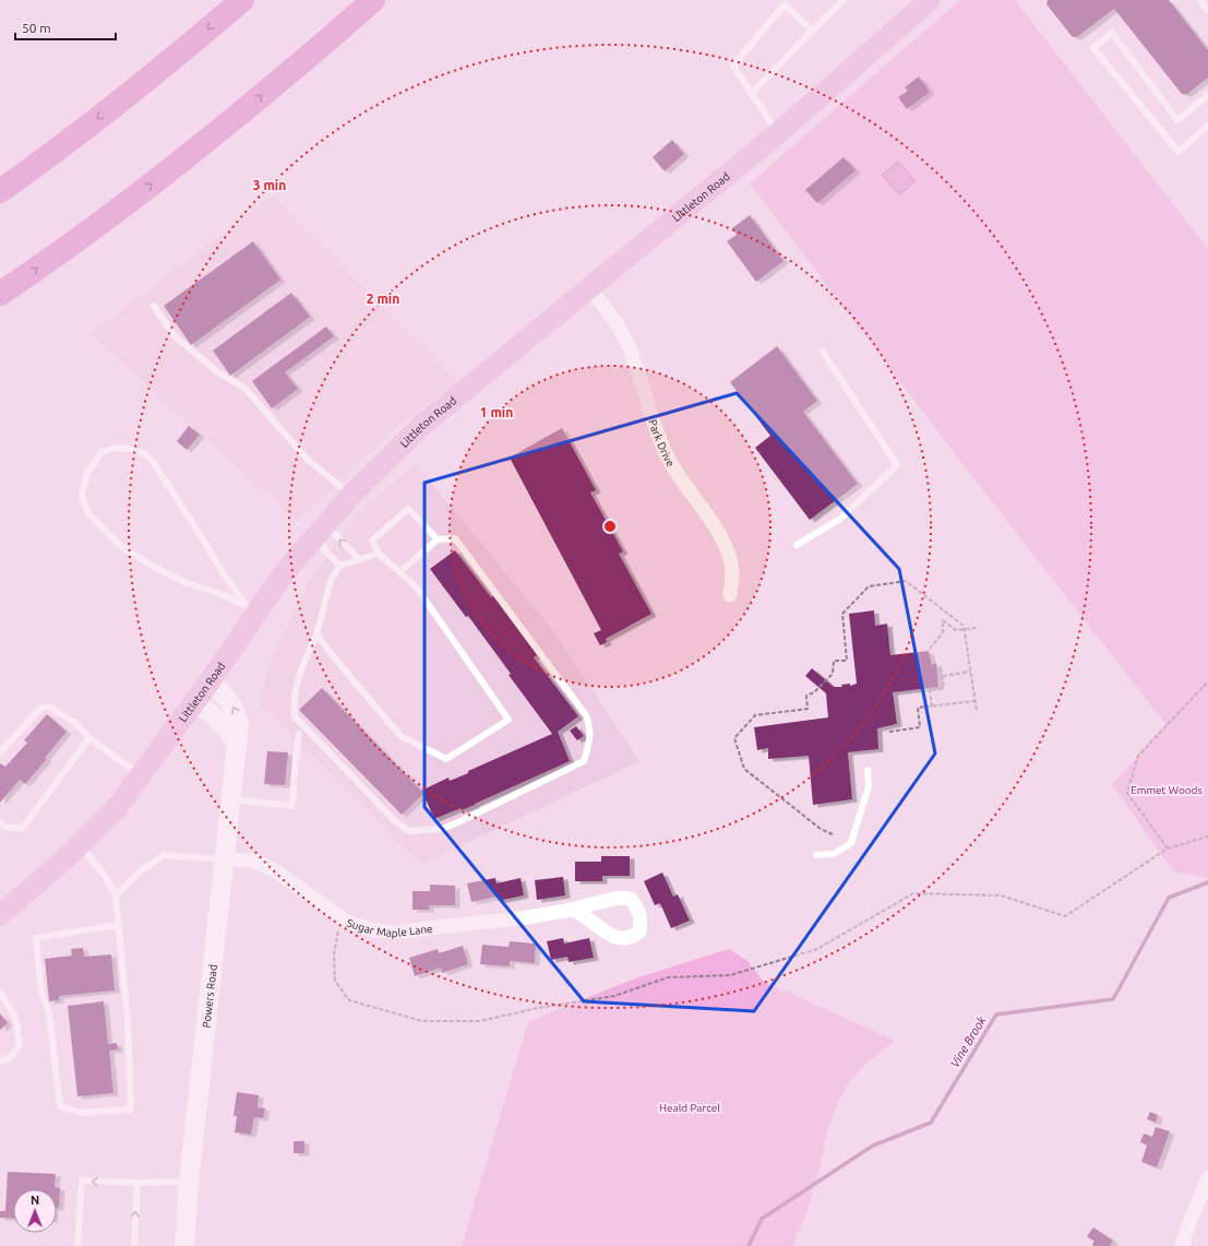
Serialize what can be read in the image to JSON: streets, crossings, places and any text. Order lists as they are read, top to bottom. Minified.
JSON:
{"streets":{"main road":["Littleton Road","Powers Road"],"street":["Park Drive","Sugar Maple Lane"]},"crossings":[["Littleton Road","Park Drive"],["Littleton Road","Powers Road"],["Sugar Maple Lane","Powers Road"]],"water":["Vine Brook"],"parks":["Emmet Woods","Heald Parcel"],"scale_bar":"50 m","north":"top","rings":["3 min","2 min","1 min"]}
